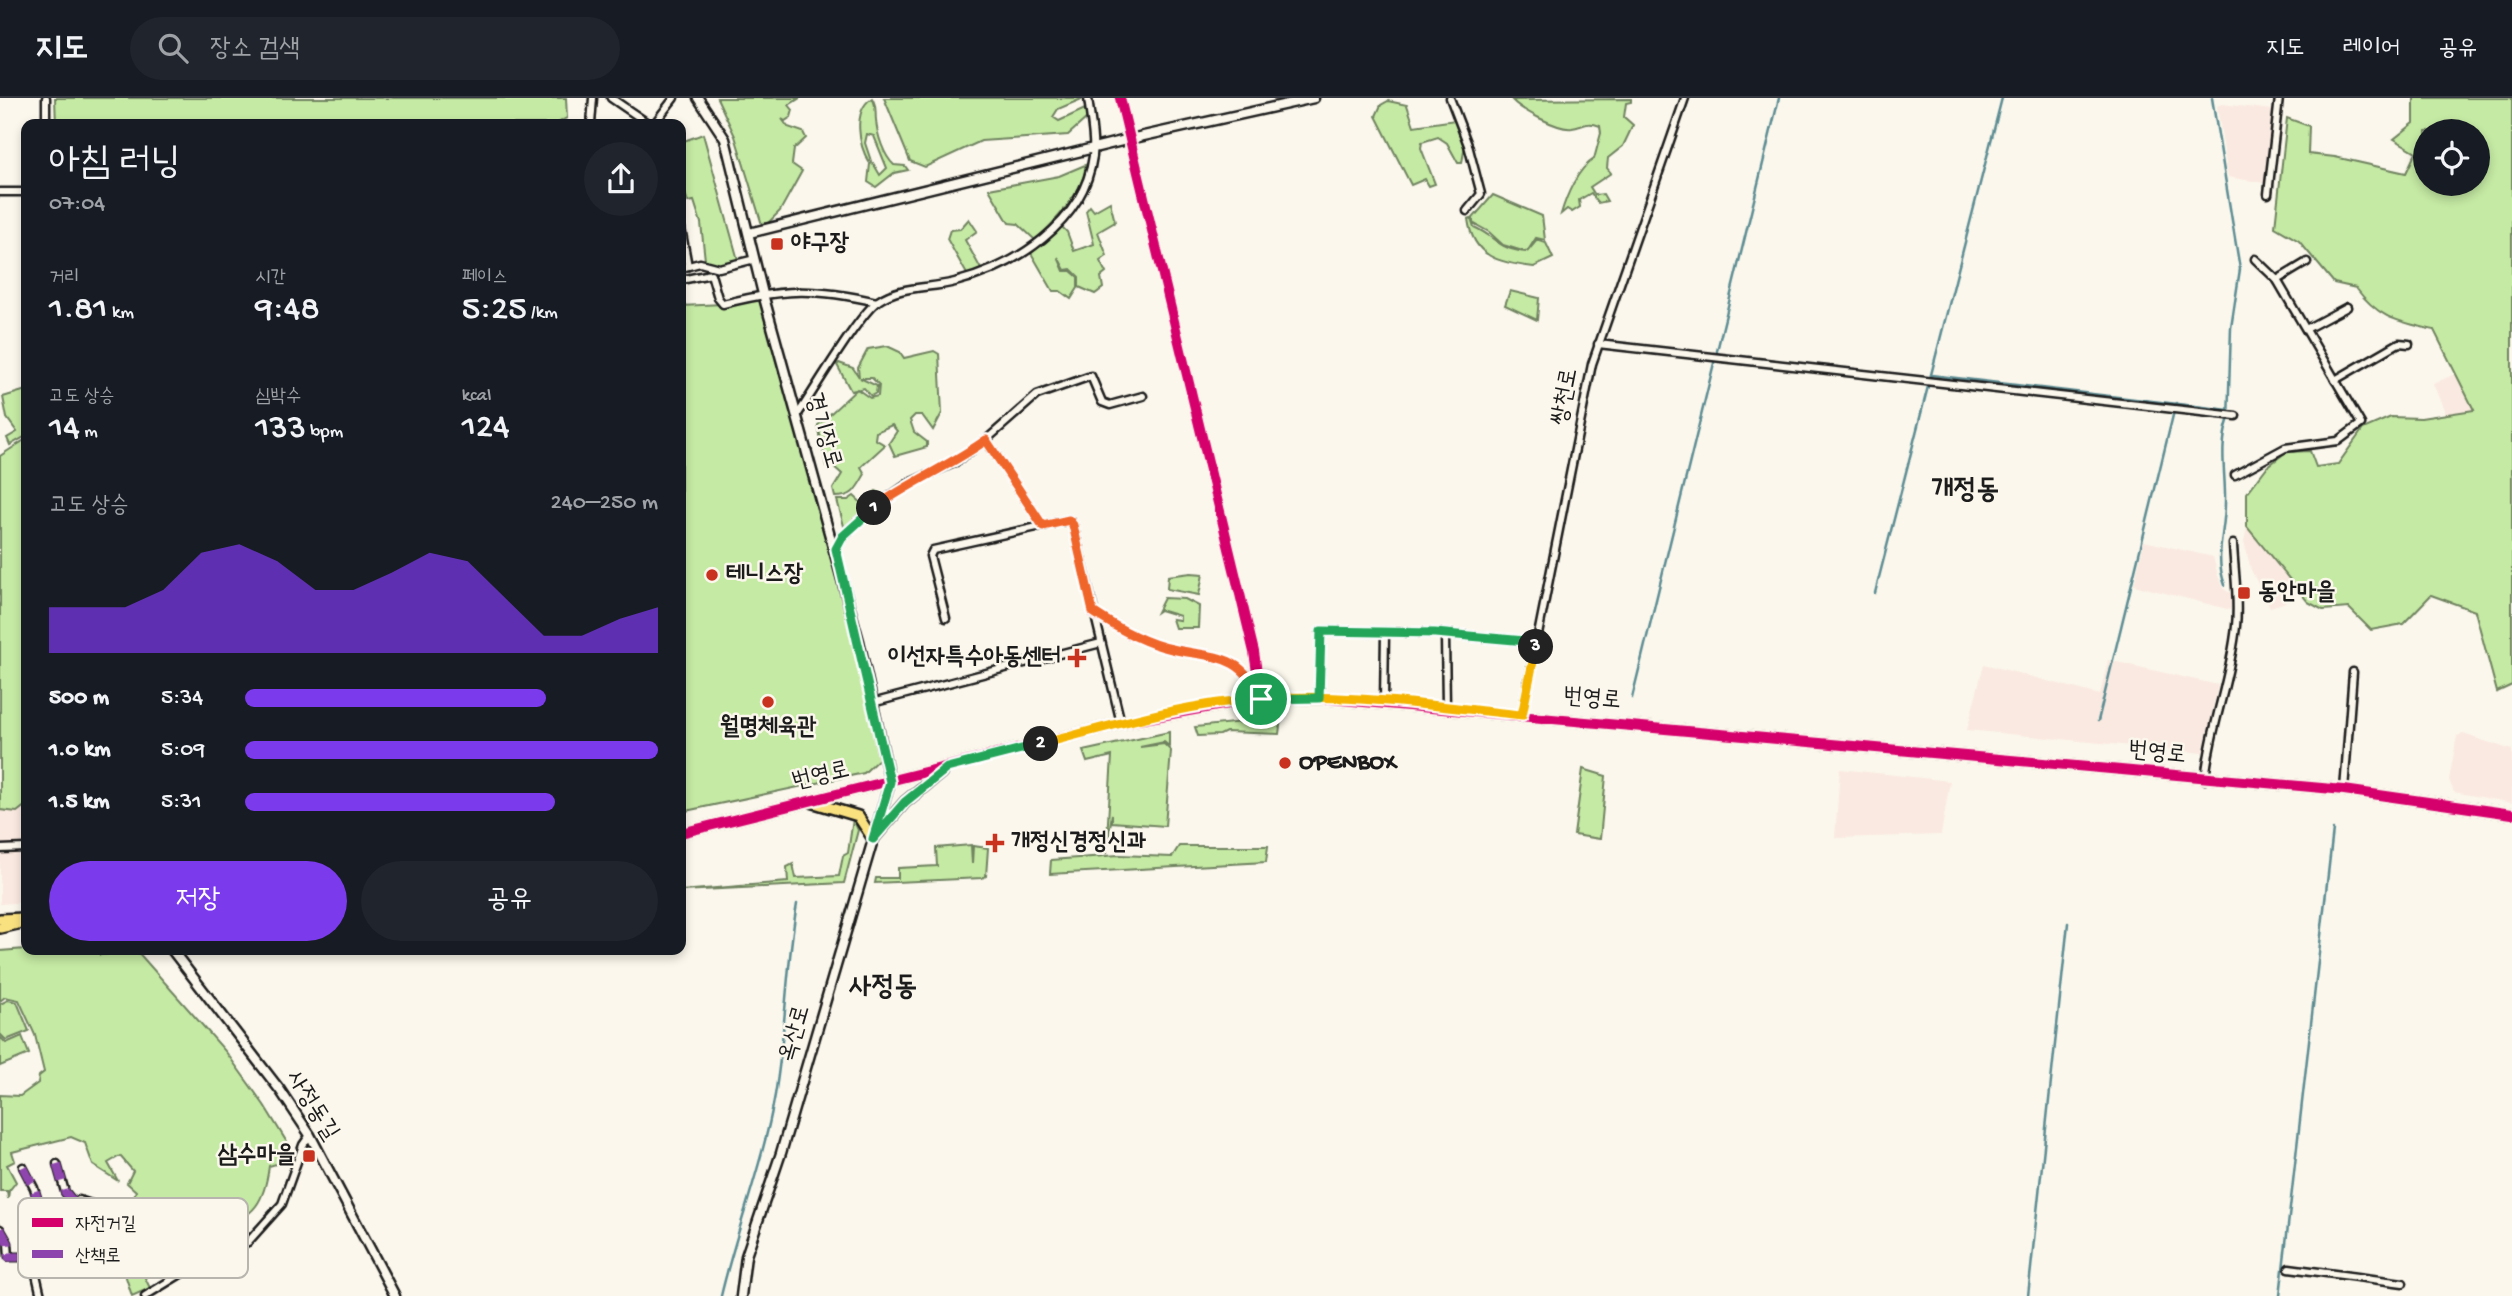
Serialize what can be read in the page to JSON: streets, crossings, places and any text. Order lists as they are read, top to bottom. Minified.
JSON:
{"streets":{"main road":["번영로"],"street":["쌍천로","경기장로","옥산로","사정동길"]},"crossings":[["쌍천로","번영로"],["경기장로","번영로"],["경기장로","옥산로"],["번영로","옥산로"]],"districts":["개정동","사정동"],"places":{"transit":["야구장","동안마을","삼수마을"],"other":["테니스장","월명체육관","OPENBOX"],"health":["이선자특수아동센터","개정신경정신과"]},"legend":["자전거길","산책로"],"page":{"header":"지도","search":"장소 검색","nav":["지도","레이어","공유"],"heading":["아침 러닝","07:04"],"stats":[["거리","1.81 km"],["시간","9:48"],["페이스","5:25 /km"],["고도 상승","14 m"],["심박수","133 bpm"],["kcal","124"]],"chart":["고도 상승","240–250 m"],"pins":["1","3","2"],"list":[{"name":"500 m","note":"5:34"},{"name":"1.0 km","note":"5:09"},{"name":"1.5 km","note":"5:31"}],"buttons":["저장","공유"]}}
